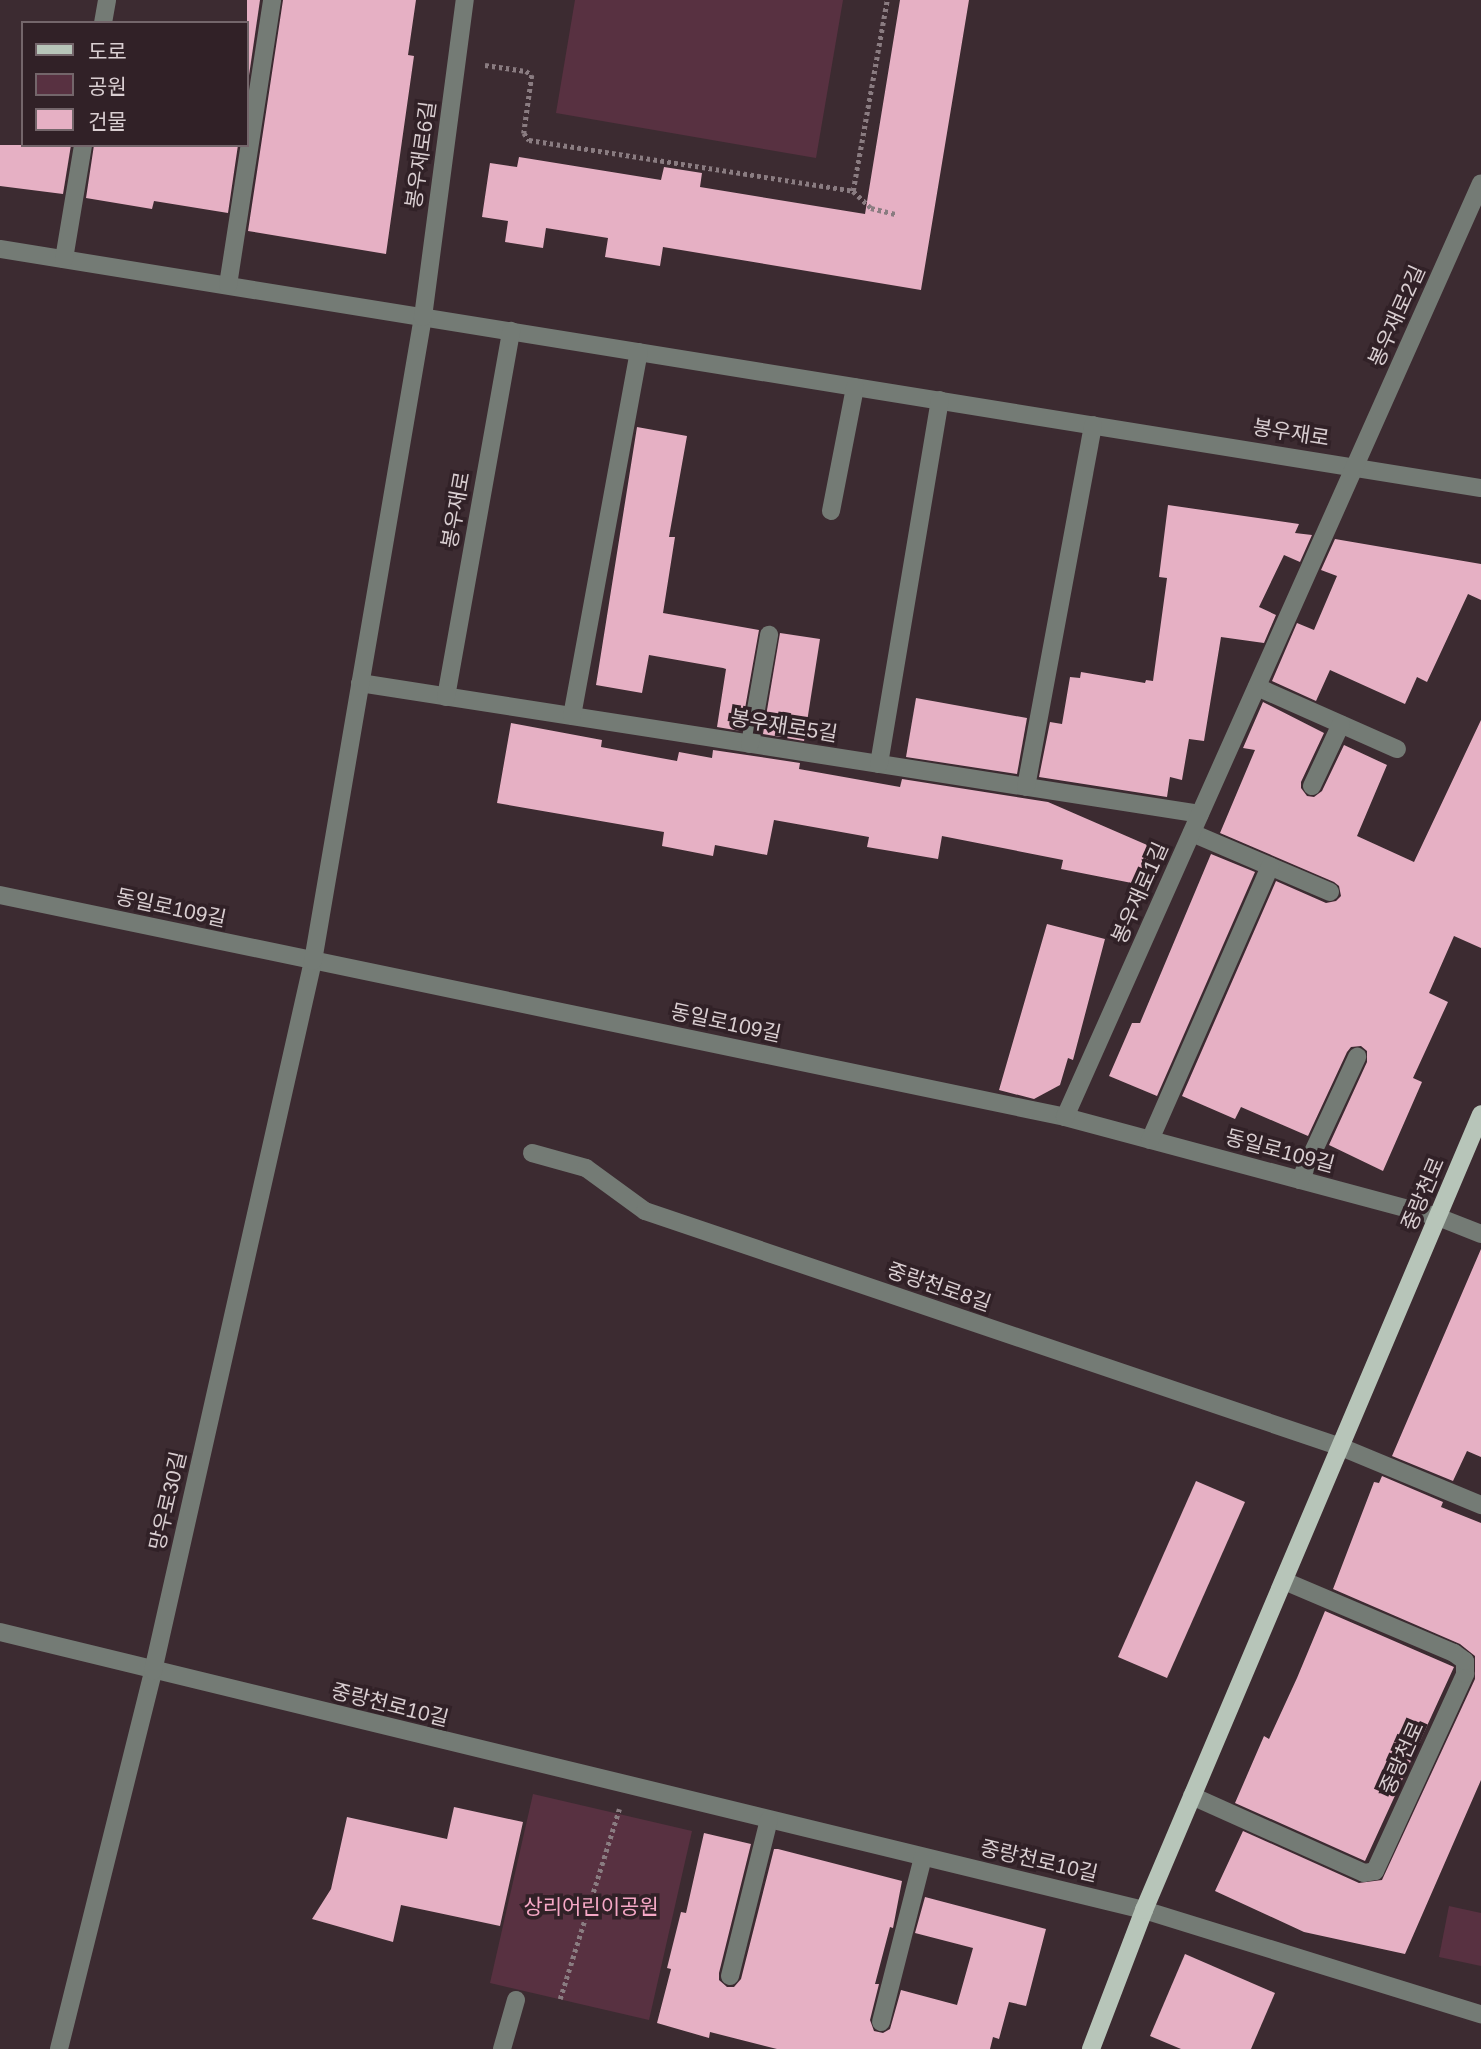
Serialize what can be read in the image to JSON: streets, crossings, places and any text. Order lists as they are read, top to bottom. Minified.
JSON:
{"streets":{"main road":["중랑천로"],"street":["봉우재로6길","봉우재로2길","봉우재로","봉우재로5길","봉우재로1길","동일로109길","중랑천로8길","망우로30길","중랑천로10길"]},"crossings":[["봉우재로6길","봉우재로"],["봉우재로2길","봉우재로"],["봉우재로2길","봉우재로1길"],["봉우재로","봉우재로5길"],["봉우재로","봉우재로1길"],["봉우재로5길","봉우재로1길"],["봉우재로1길","동일로109길"],["동일로109길","중랑천로"],["동일로109길","망우로30길"],["중랑천로","중랑천로8길"],["중랑천로","중랑천로10길"],["망우로30길","중랑천로10길"]],"parks":["상리어린이공원"],"legend":["도로","공원","건물"]}
